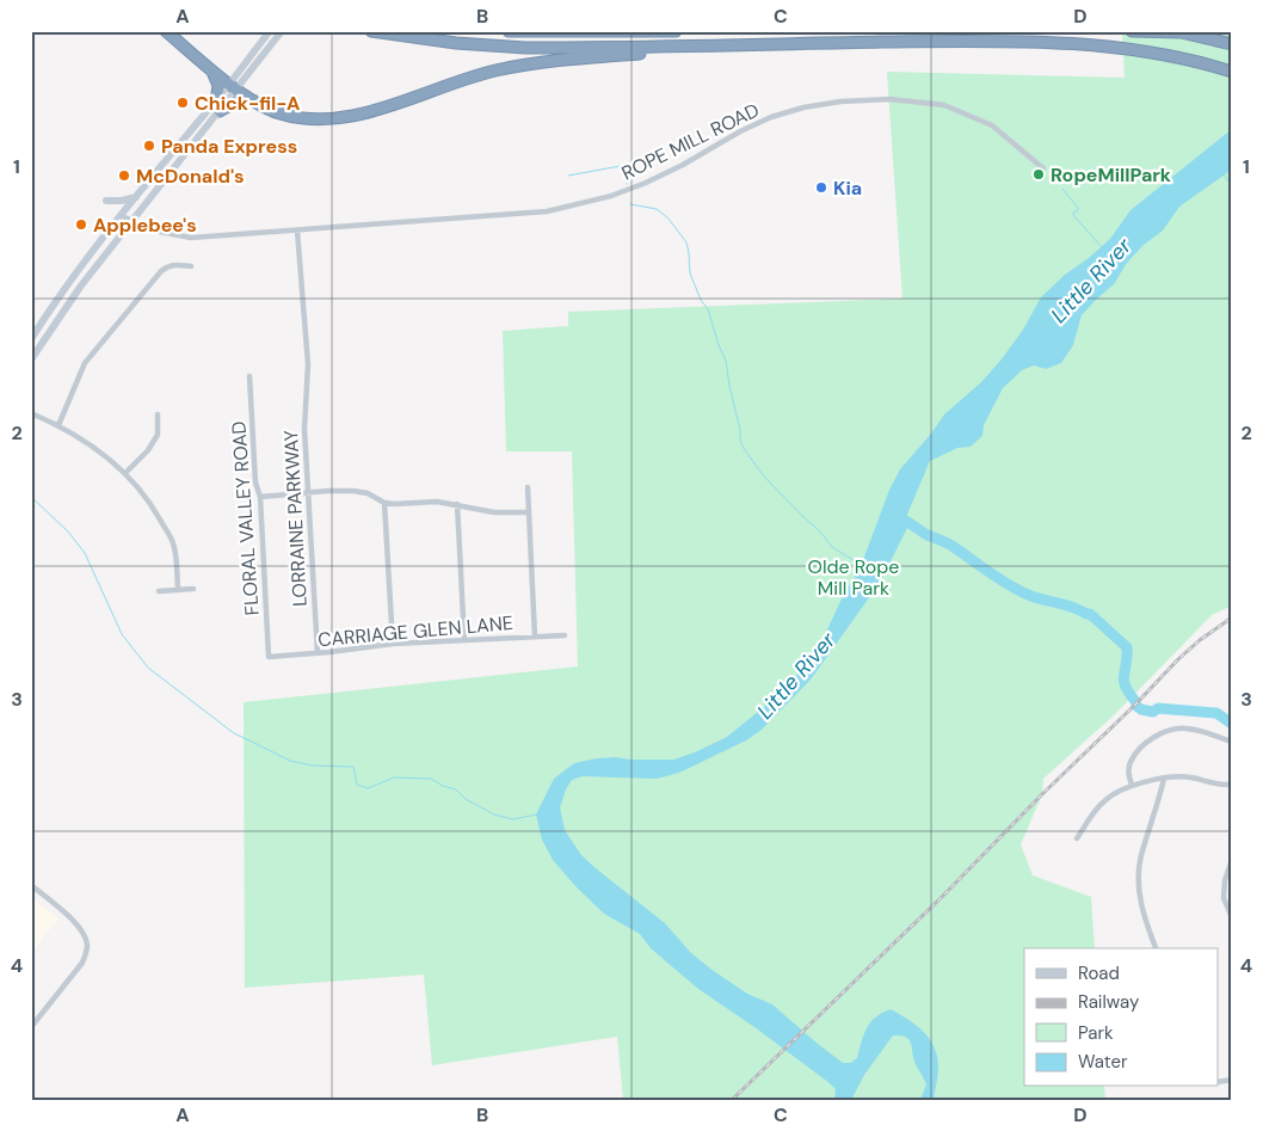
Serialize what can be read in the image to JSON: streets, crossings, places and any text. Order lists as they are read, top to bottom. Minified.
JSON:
{"streets":{"street":["ROPE MILL ROAD","FLORAL VALLEY ROAD","LORRAINE PARKWAY","CARRIAGE GLEN LANE"]},"crossings":[["ROPE MILL ROAD","LORRAINE PARKWAY"],["FLORAL VALLEY ROAD","CARRIAGE GLEN LANE"],["LORRAINE PARKWAY","CARRIAGE GLEN LANE"]],"water":["Little River"],"parks":["Olde Rope Mill Park"],"places":["Chick-fil-A","Panda Express","RopeMillPark","McDonald's","Kia","Applebee's"],"legend":["Road","Railway","Park","Water"],"grid":{"columns":["A","B","C","D"],"rows":["1","2","3","4"]}}
